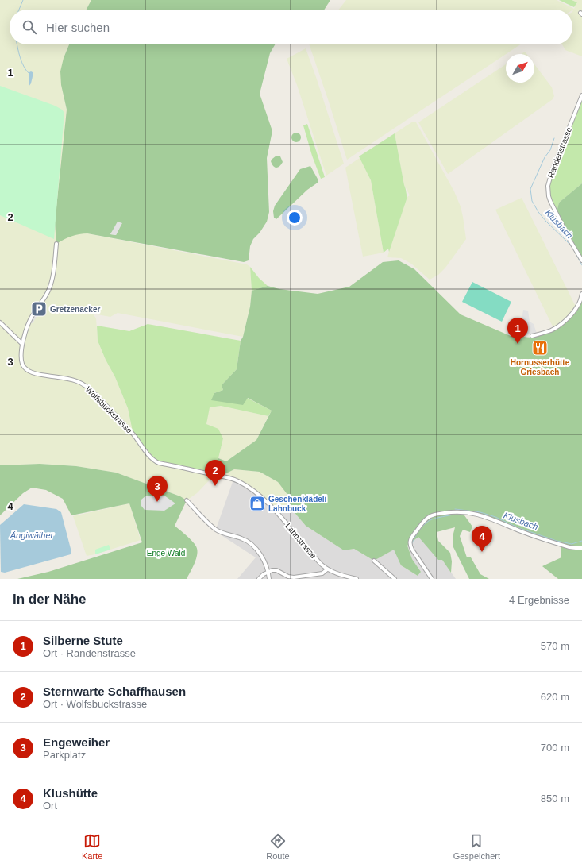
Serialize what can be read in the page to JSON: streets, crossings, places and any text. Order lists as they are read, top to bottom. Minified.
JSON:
{"streets":{"street":["Randenstrasse","Wolfsbuckstrasse","Lahnstrasse"]},"crossings":[["Wolfsbuckstrasse","Lahnstrasse"]],"water":["Klusbach","Ängiwäiher"],"parks":["Enge Wald"],"places":{"parking":["Gretzenacker"],"restaurant":["Hornusserhütte Griesbach"],"shop":["Geschenklädeli Lahnbuck"]},"north":"top right","page":{"search":"Hier suchen","pins":["1","2","3","4"],"heading":["In der Nähe","4 Ergebnisse"],"list":[{"mark":"1","name":"Silberne Stute","note":"Ort · Randenstrasse","value":"570 m"},{"mark":"2","name":"Sternwarte Schaffhausen","note":"Ort · Wolfsbuckstrasse","value":"620 m"},{"mark":"3","name":"Engeweiher","note":"Parkplatz","value":"700 m"},{"mark":"4","name":"Klushütte","note":"Ort","value":"850 m"}],"nav":["Karte","Route","Gespeichert"]},"grid":{"rows":["1","2","3","4"]}}
